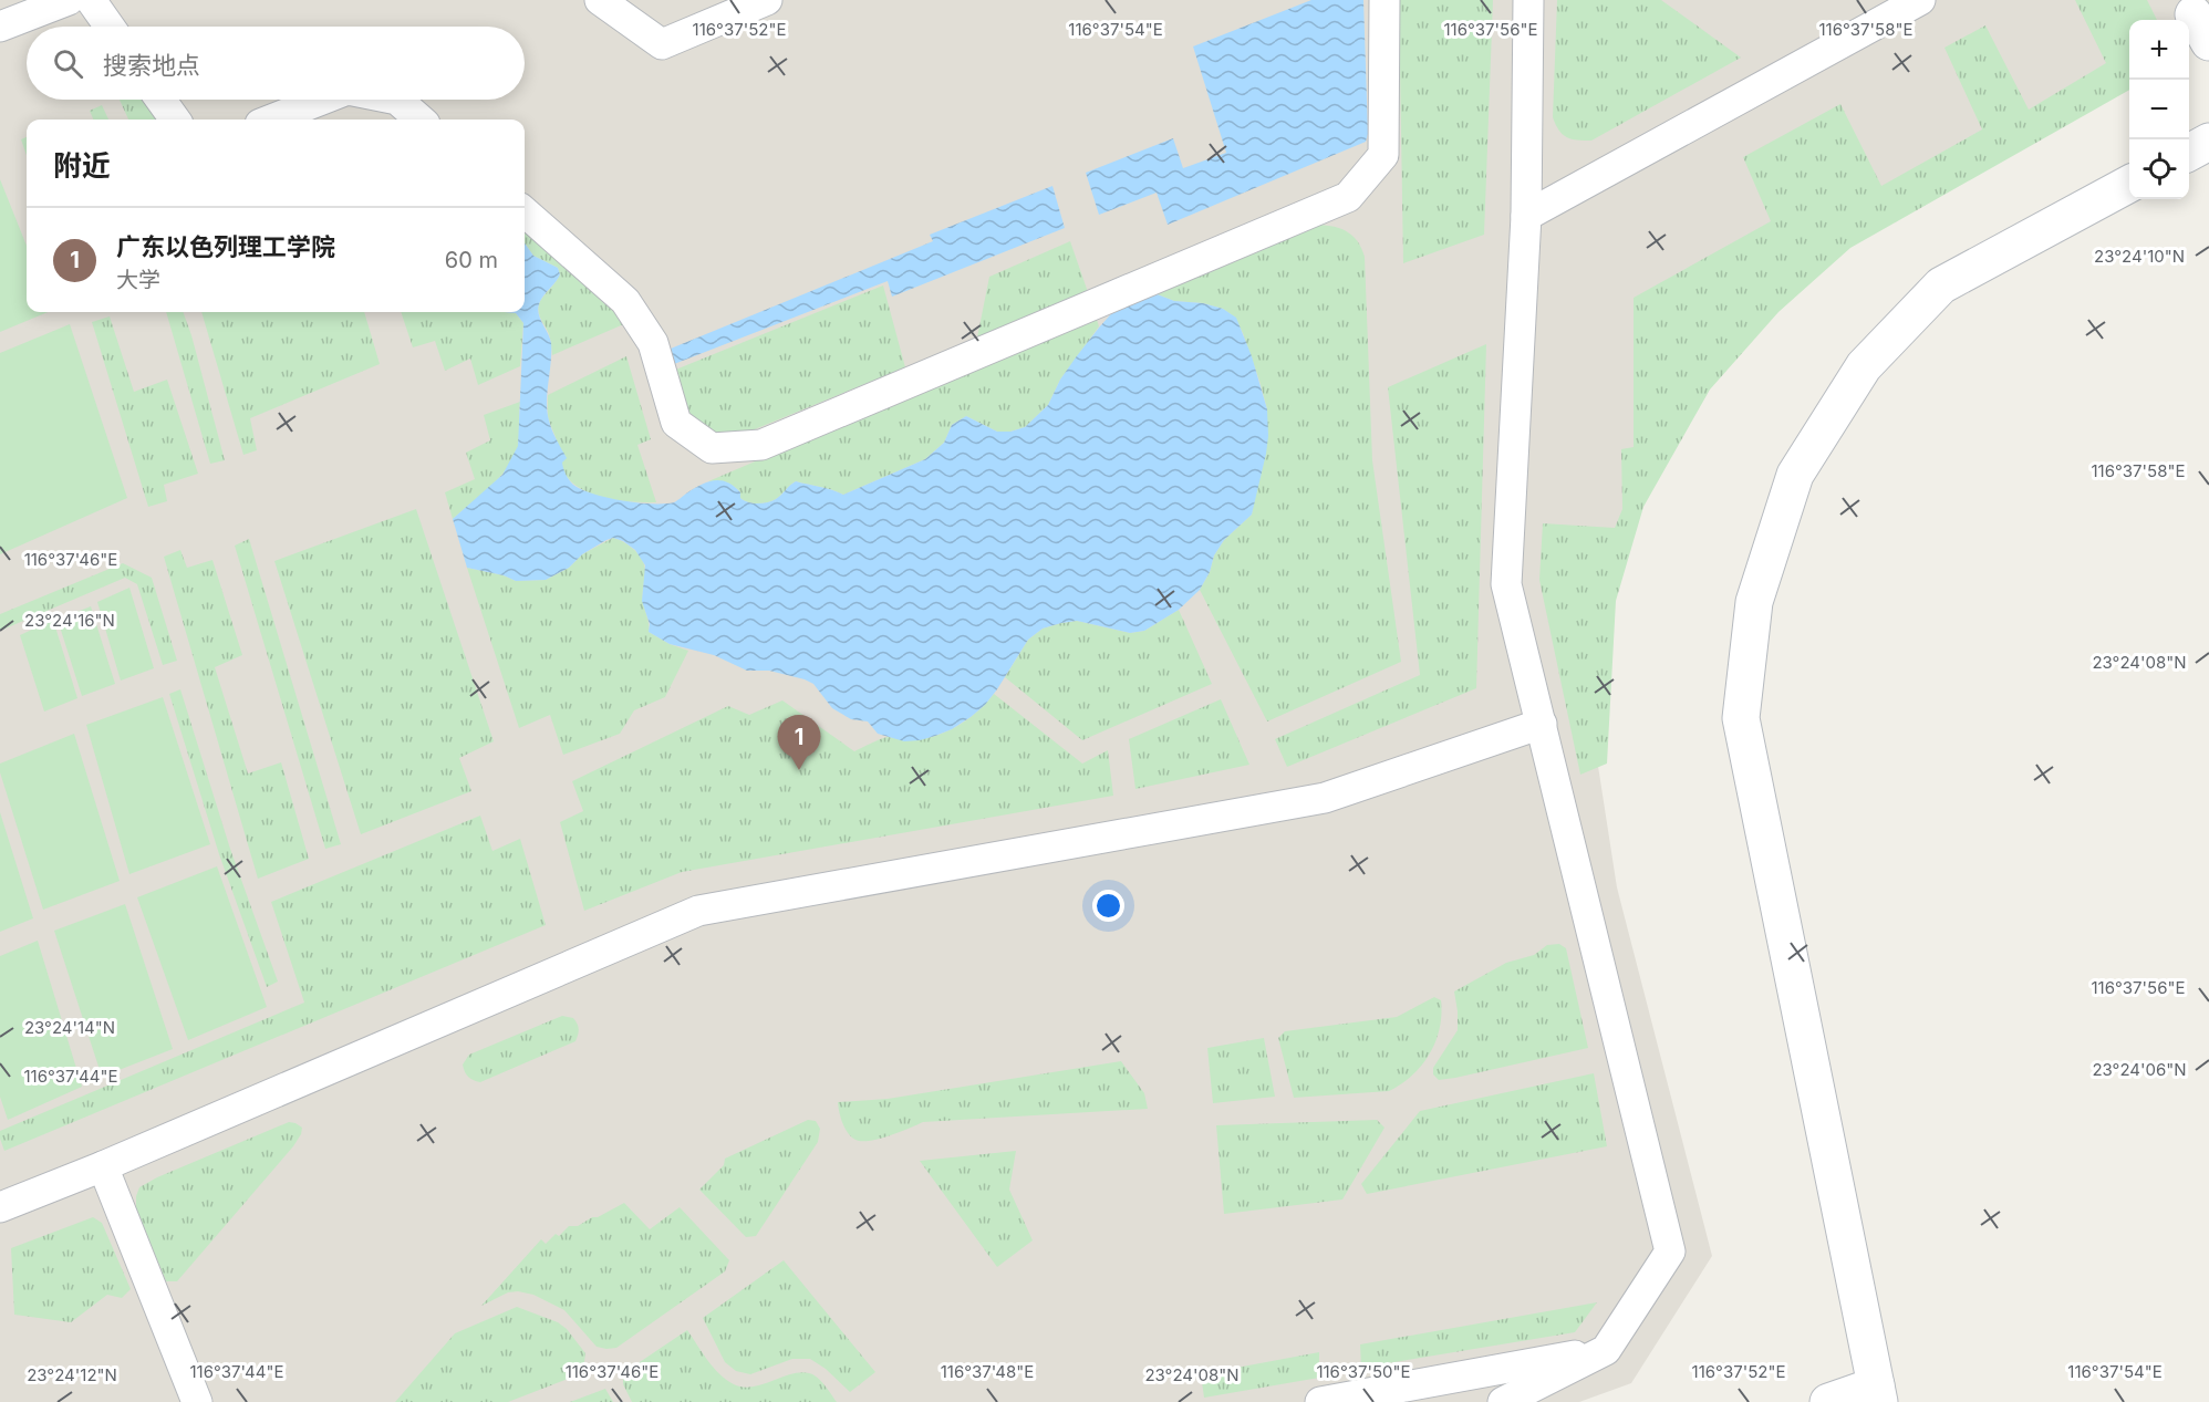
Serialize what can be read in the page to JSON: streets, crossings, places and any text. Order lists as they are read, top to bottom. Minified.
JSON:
{"page":{"map_buttons":["+","−"],"search":"搜索地点","heading":"附近","list":[{"mark":"1","name":"广东以色列理工学院","note":"大学","value":"60 m"}],"pins":"1"},"coordinates":["116°37'52\"E","116°37'54\"E","116°37'56\"E","116°37'58\"E","23°24'10\"N","116°37'46\"E","23°24'16\"N","23°24'08\"N","23°24'14\"N","23°24'06\"N","116°37'44\"E","116°37'48\"E","116°37'50\"E","23°24'12\"N"]}
